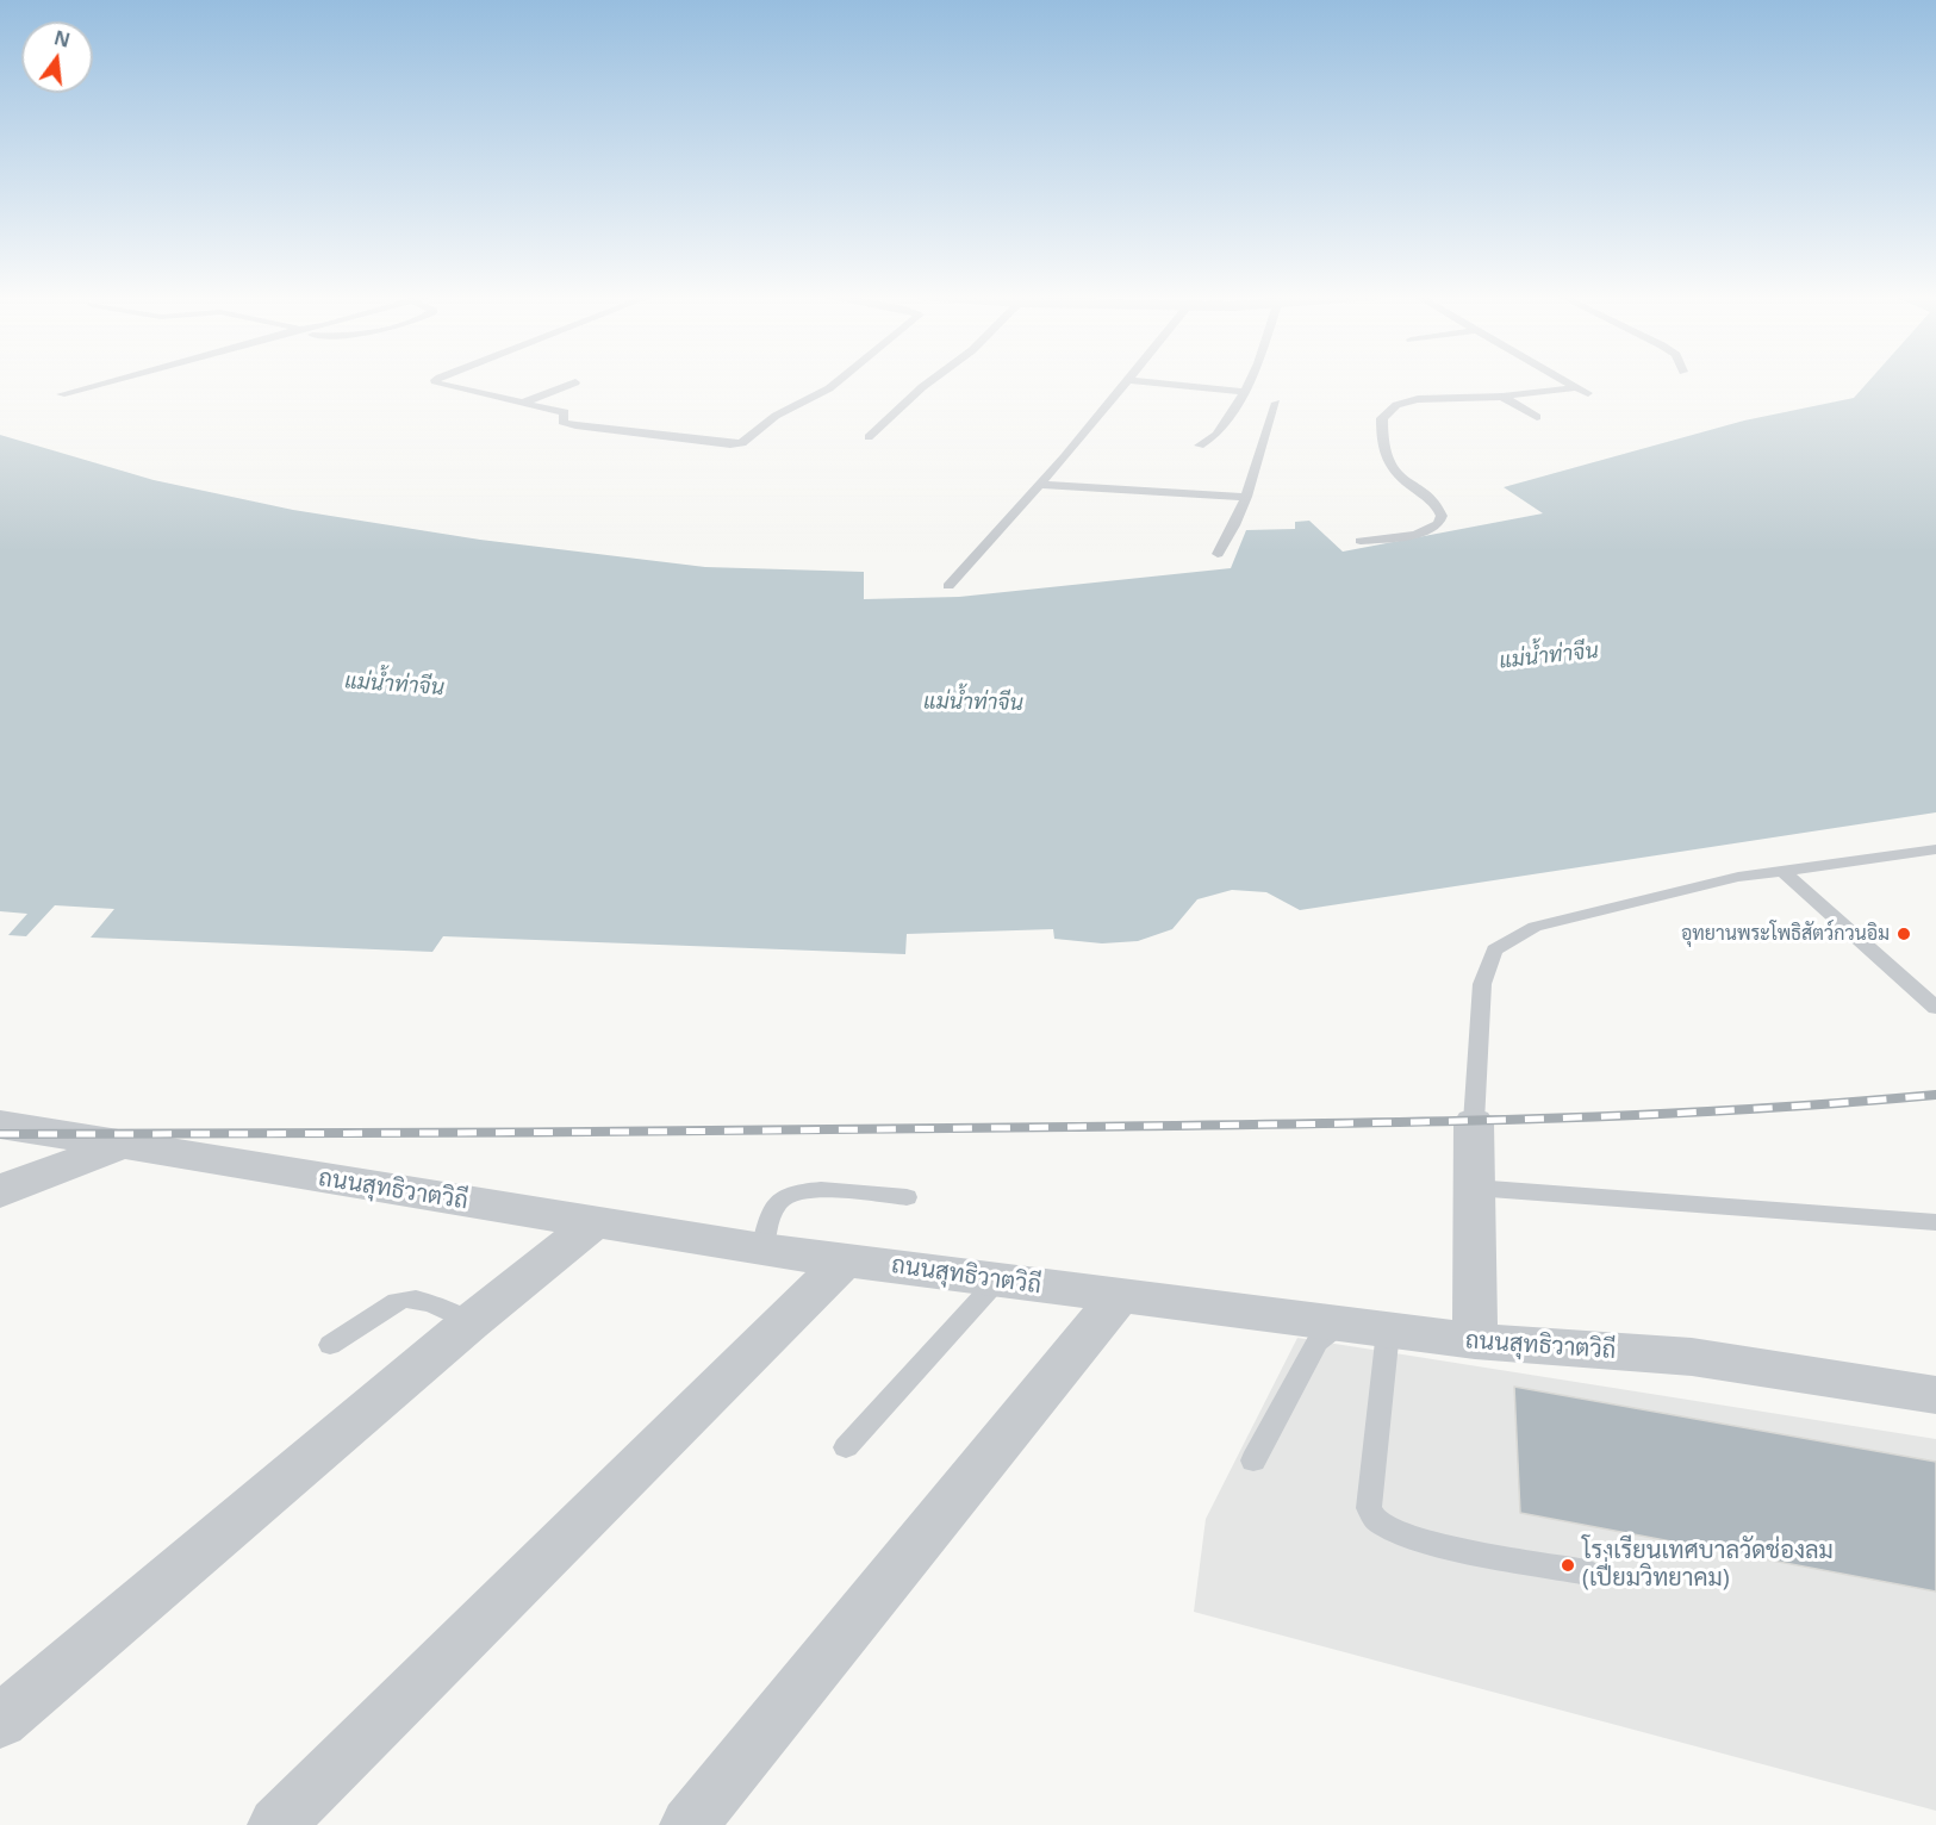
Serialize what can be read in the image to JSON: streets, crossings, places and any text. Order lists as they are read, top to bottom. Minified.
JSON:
{"streets":{"street":["ถนนสุทธิวาตวิถี"]},"water":["แม่น้ำท่าจีน"],"places":["อุทยานพระโพธิสัตว์กวนอิม","โรงเรียนเทศบาลวัดช่องลม (เปี่ยมวิทยาคม)"],"north":"top"}
